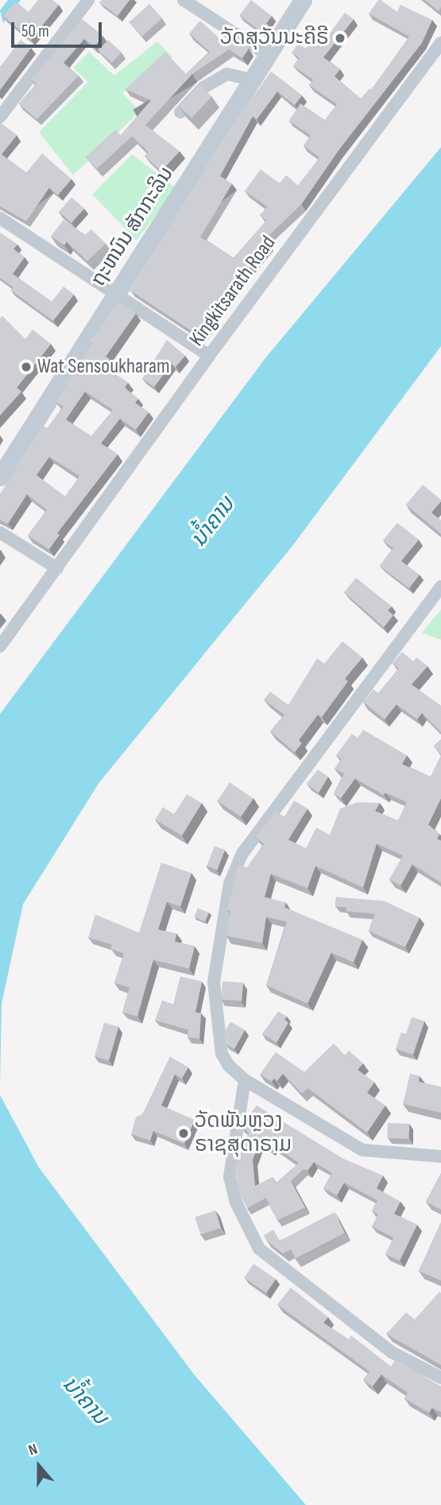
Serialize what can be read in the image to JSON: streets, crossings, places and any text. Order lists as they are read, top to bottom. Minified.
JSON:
{"streets":{"main road":["ຖະຫນົນ ສັກກະລິນ"],"street":["Kingkitsarath Road"]},"water":["ນ້ຳຄານ"],"places":["ວັດສຸວັນນະຄີຣີ","Wat Sensoukharam","ວັດພັນຫຼວງ ຣາຊສຸດາຣາມ"],"scale_bar":"50 m","north":"top"}
